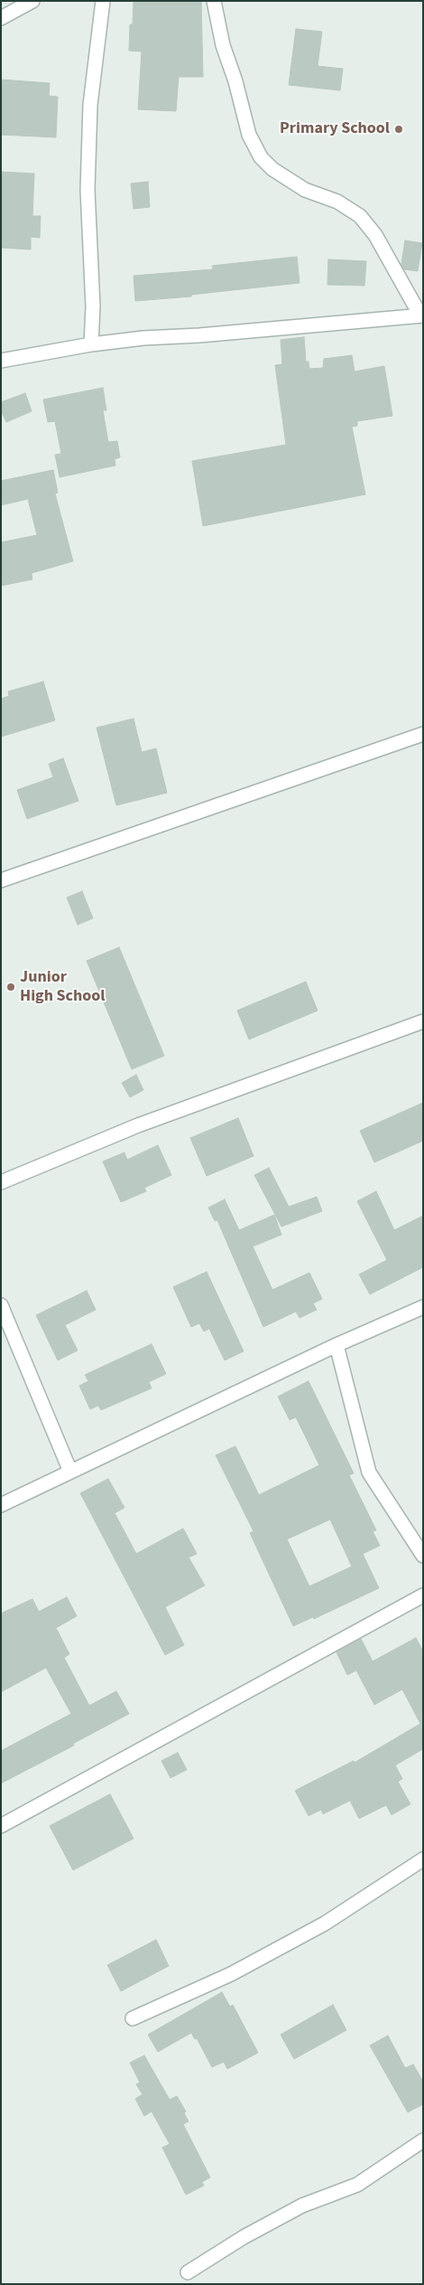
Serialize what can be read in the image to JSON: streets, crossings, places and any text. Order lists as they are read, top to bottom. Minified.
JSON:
{"places":["Primary School","Junior High School"]}
